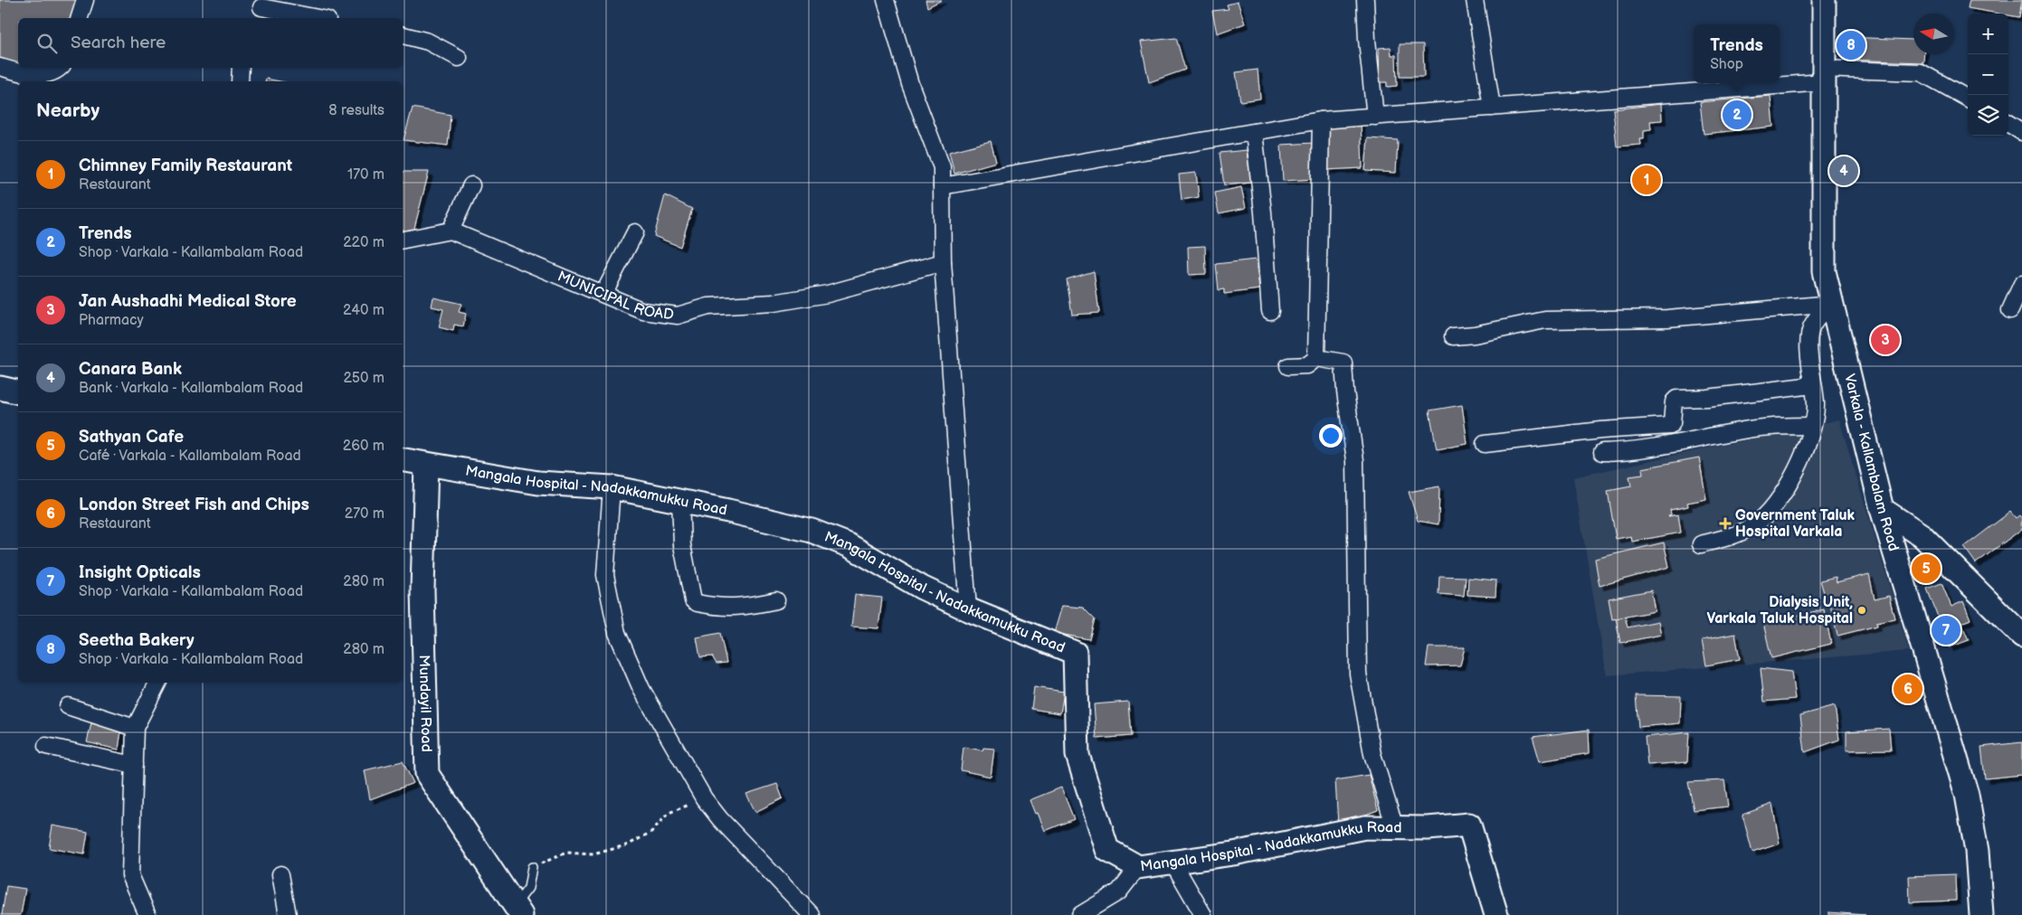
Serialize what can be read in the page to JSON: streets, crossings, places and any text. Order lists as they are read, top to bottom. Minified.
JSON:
{"streets":{"main road":["Varkala - Kallambalam Road","Mangala Hospital - Nadakkamukku Road","Mundayil Road"],"street":["MUNICIPAL ROAD"]},"crossings":[["Mangala Hospital - Nadakkamukku Road","Mundayil Road"]],"places":{"health":["Government Taluk Hospital Varkala"],"other":["Dialysis Unit, Varkala Taluk Hospital"]},"north":"left","page":{"map_buttons":["+","−"],"search":"Search here","popup":["Trends","Shop"],"pins":["8","2","4","1","3","5","7","6"],"heading":["Nearby","8 results"],"list":[{"mark":"1","name":"Chimney Family Restaurant","note":"Restaurant","value":"170 m"},{"mark":"2","name":"Trends","note":"Shop · Varkala - Kallambalam Road","value":"220 m"},{"mark":"3","name":"Jan Aushadhi Medical Store","note":"Pharmacy","value":"240 m"},{"mark":"4","name":"Canara Bank","note":"Bank · Varkala - Kallambalam Road","value":"250 m"},{"mark":"5","name":"Sathyan Cafe","note":"Café · Varkala - Kallambalam Road","value":"260 m"},{"mark":"6","name":"London Street Fish and Chips","note":"Restaurant","value":"270 m"},{"mark":"7","name":"Insight Opticals","note":"Shop · Varkala - Kallambalam Road","value":"280 m"},{"mark":"8","name":"Seetha Bakery","note":"Shop · Varkala - Kallambalam Road","value":"280 m"}]}}
